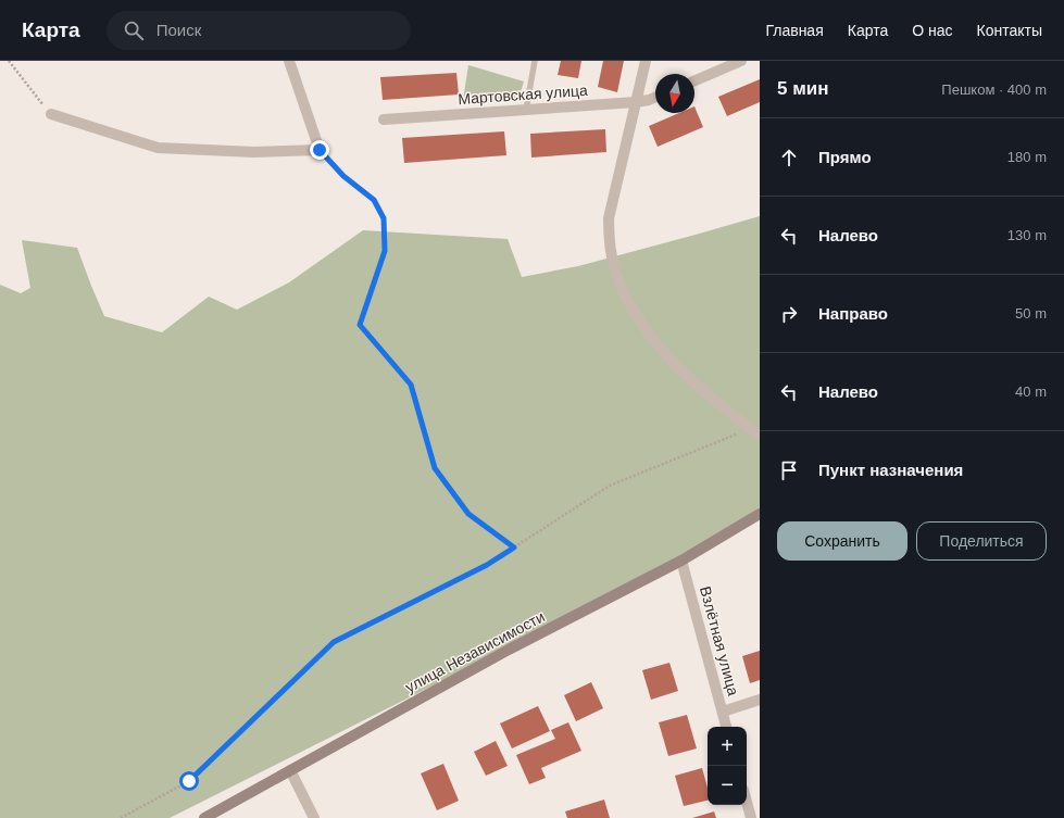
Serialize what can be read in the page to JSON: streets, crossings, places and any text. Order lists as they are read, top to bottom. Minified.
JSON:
{"streets":{"main road":["улица Независимости"],"street":["Мартовская улица","Взлётная улица"]},"crossings":[["Взлётная улица","улица Независимости"]],"north":"bottom","page":{"header":"Карта","search":"Поиск","nav":["Главная","Карта","О нас","Контакты"],"heading":["5 мин","Пешком · 400 m"],"list":[["Прямо","180 m"],["Налево","130 m"],["Направо","50 m"],["Налево","40 m"],"Пункт назначения"],"buttons":["Сохранить","Поделиться"],"map_buttons":["+","−"]}}
